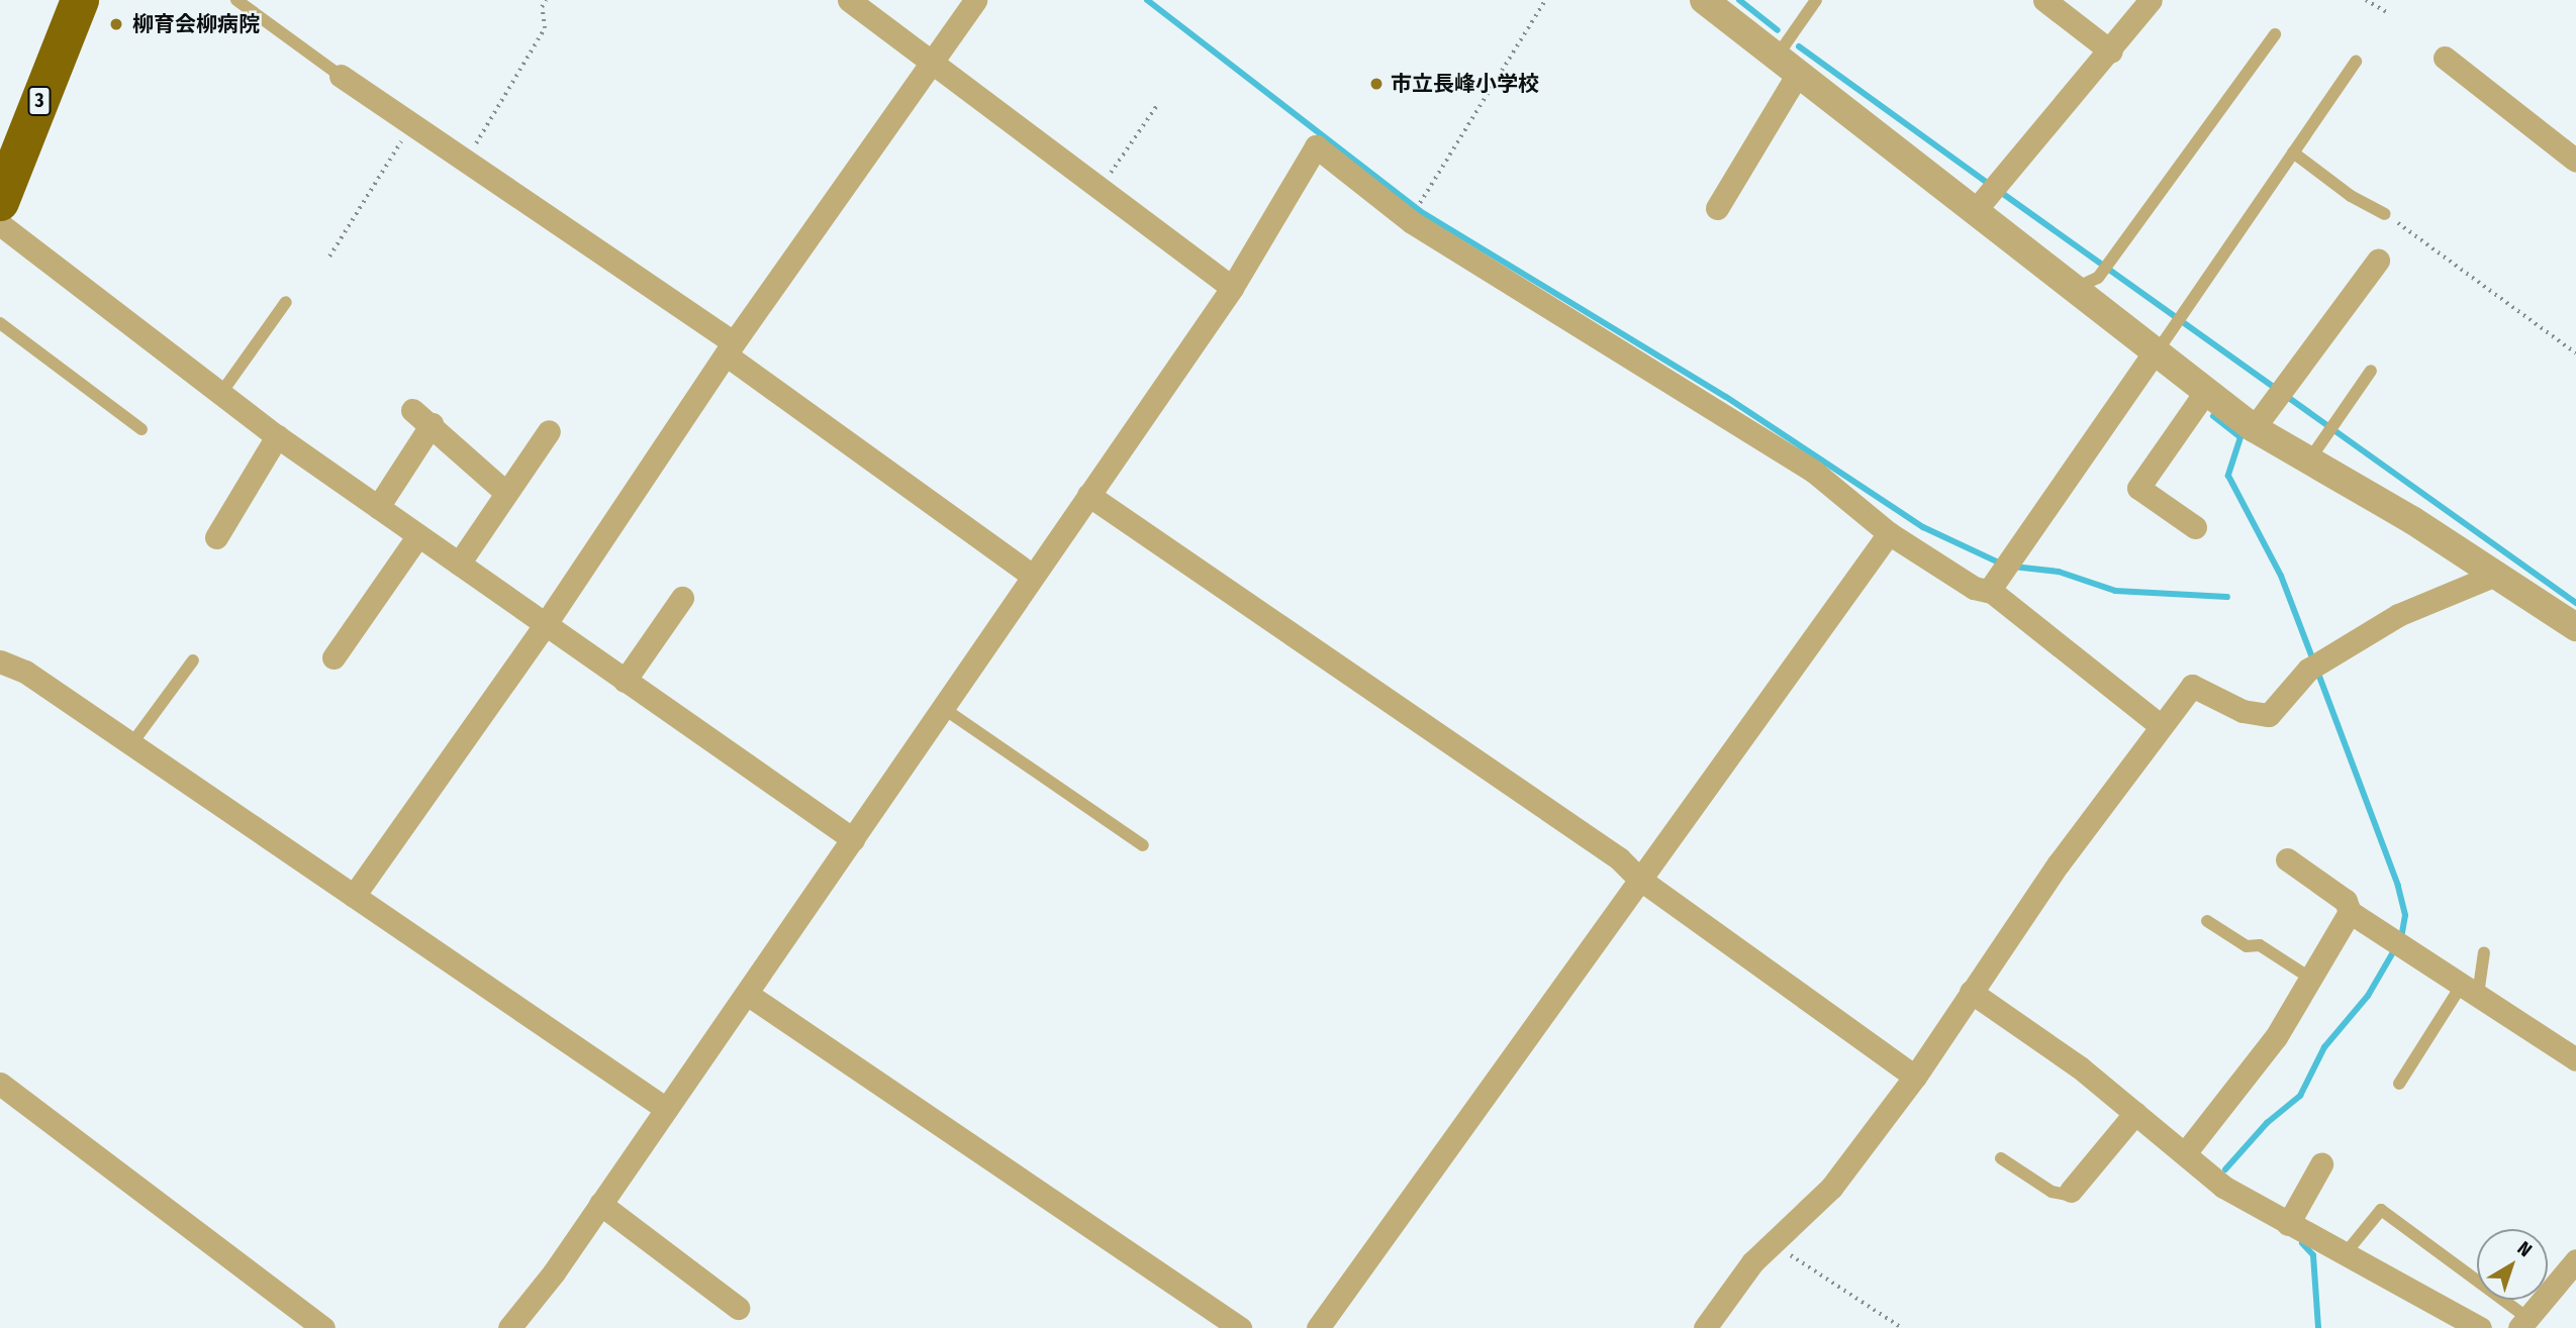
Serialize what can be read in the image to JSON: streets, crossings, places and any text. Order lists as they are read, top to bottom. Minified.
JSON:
{"streets":{"highway":["3"]},"places":["柳育会柳病院","市立長峰小学校"],"north":"top right"}
